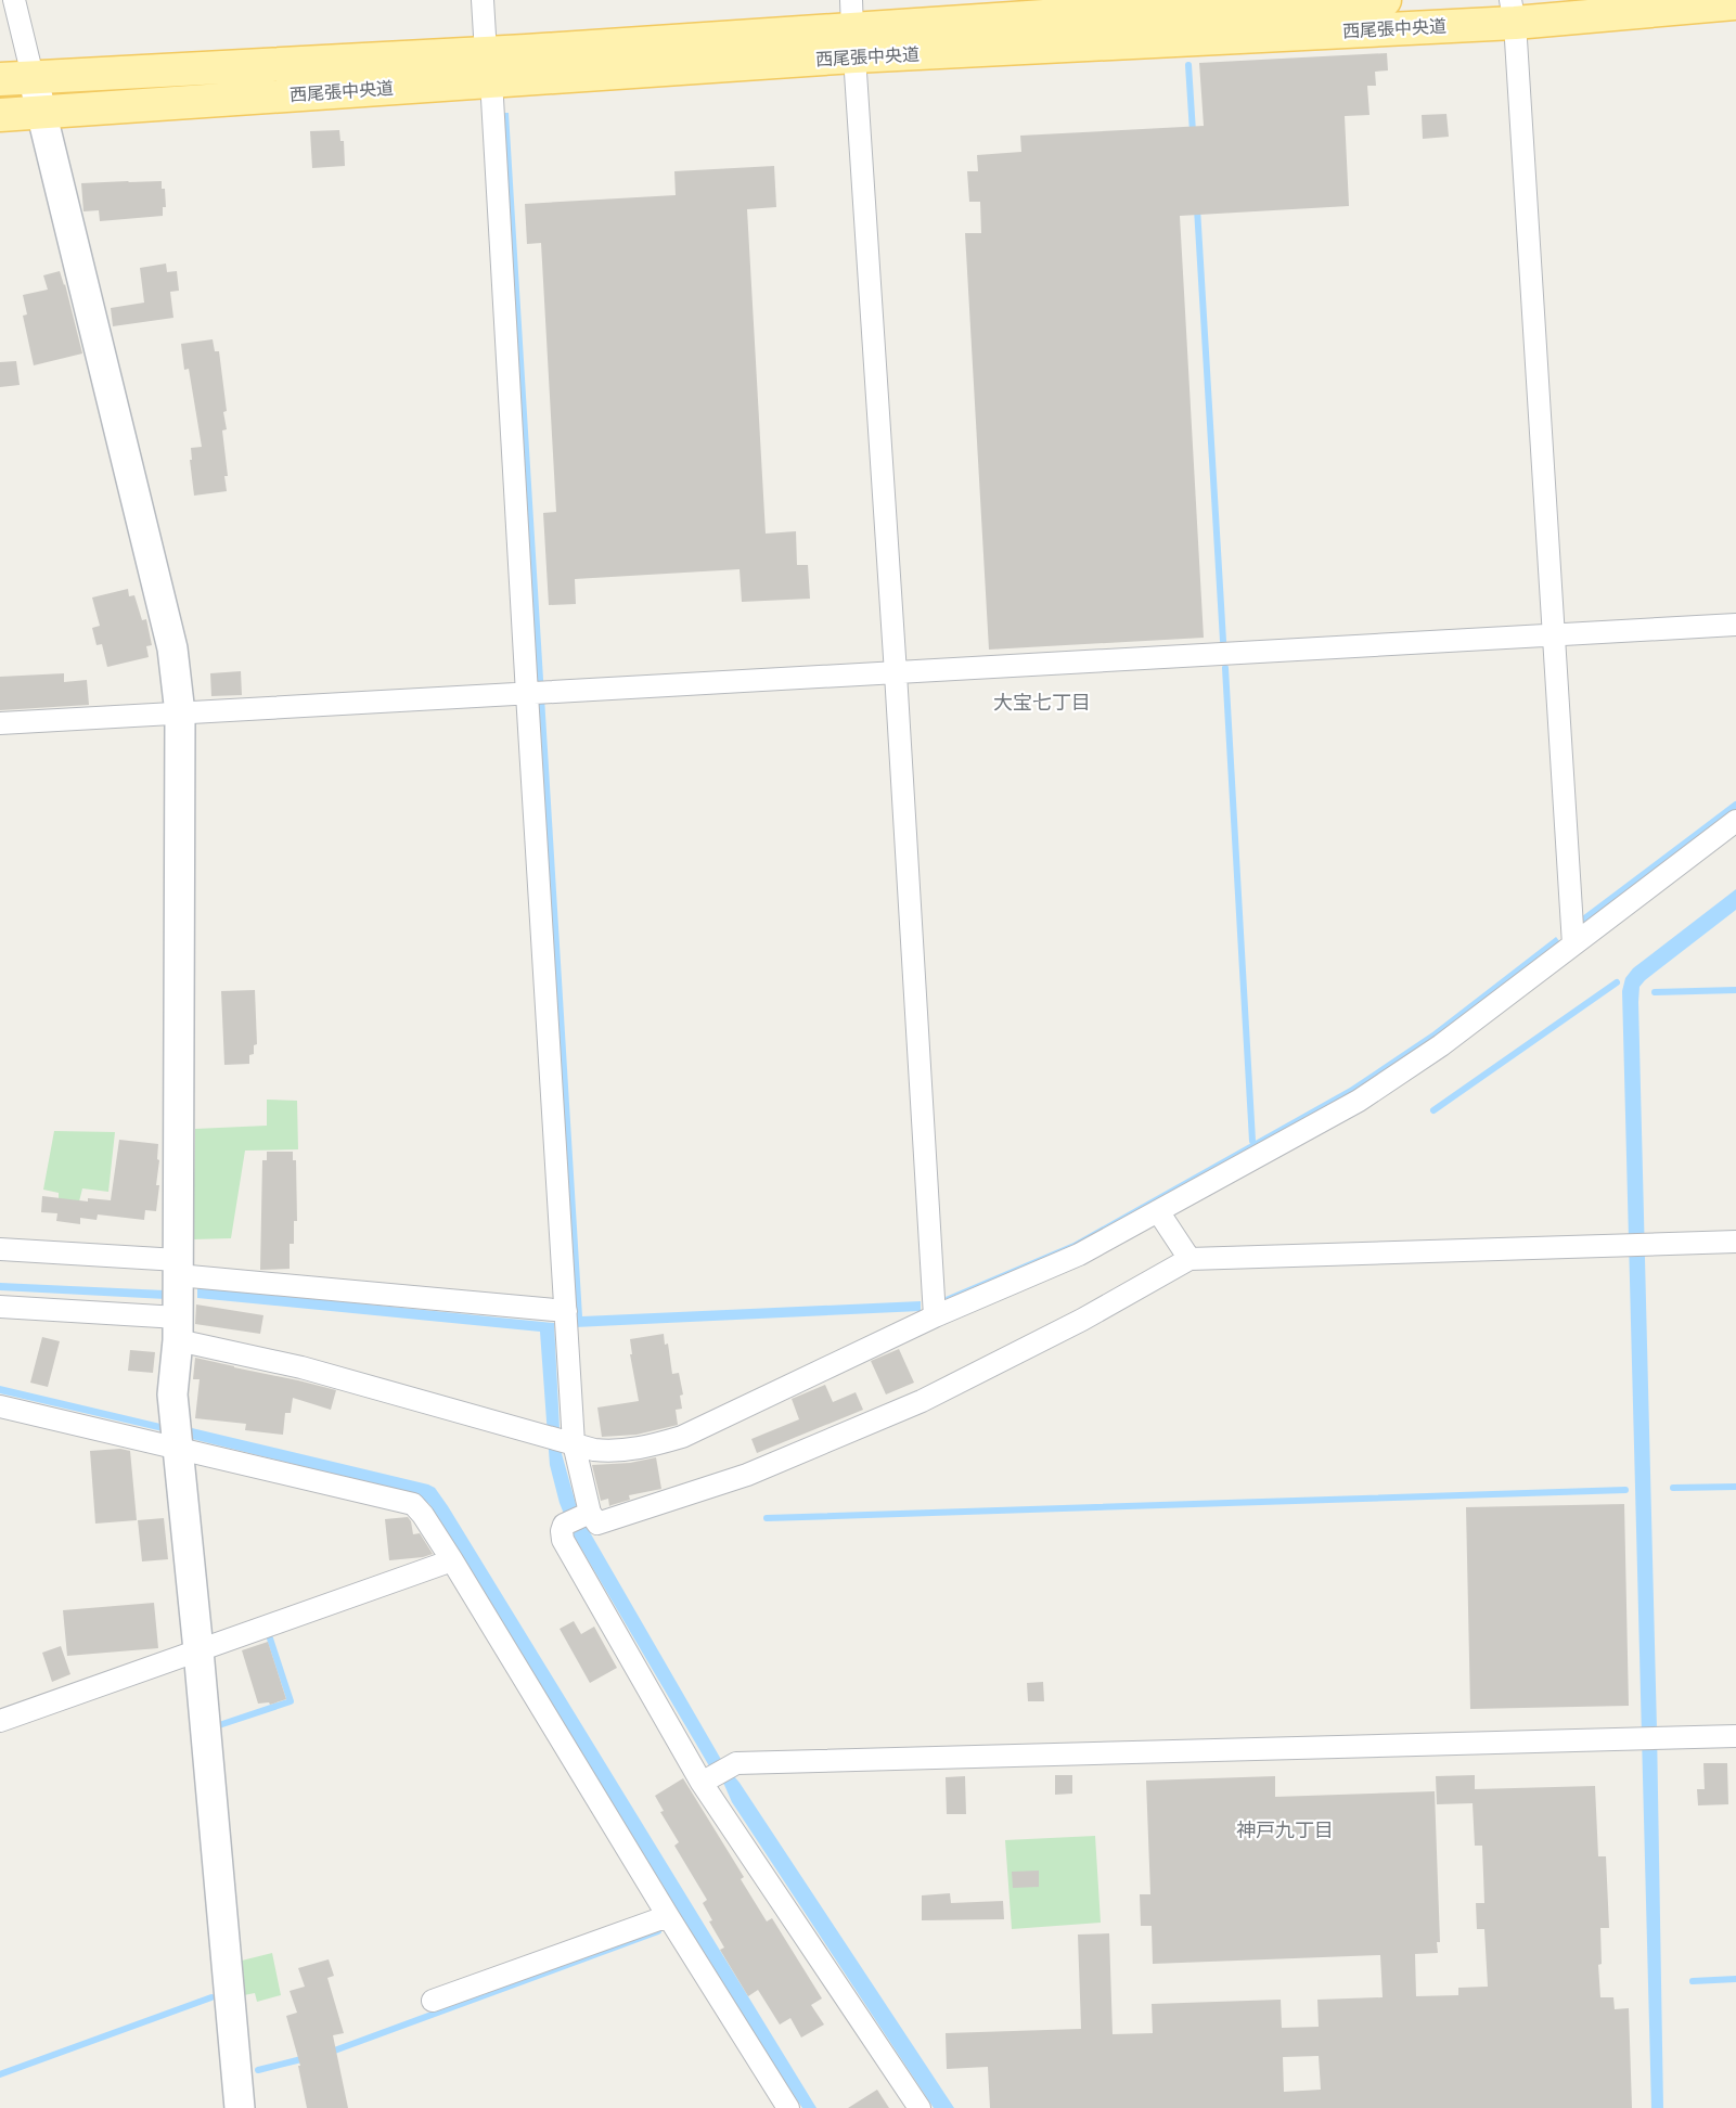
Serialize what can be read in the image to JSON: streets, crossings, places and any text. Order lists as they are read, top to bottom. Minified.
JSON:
{"streets":{"main road":["西尾張中央道"]},"districts":["大宝七丁目","神戸九丁目"]}
